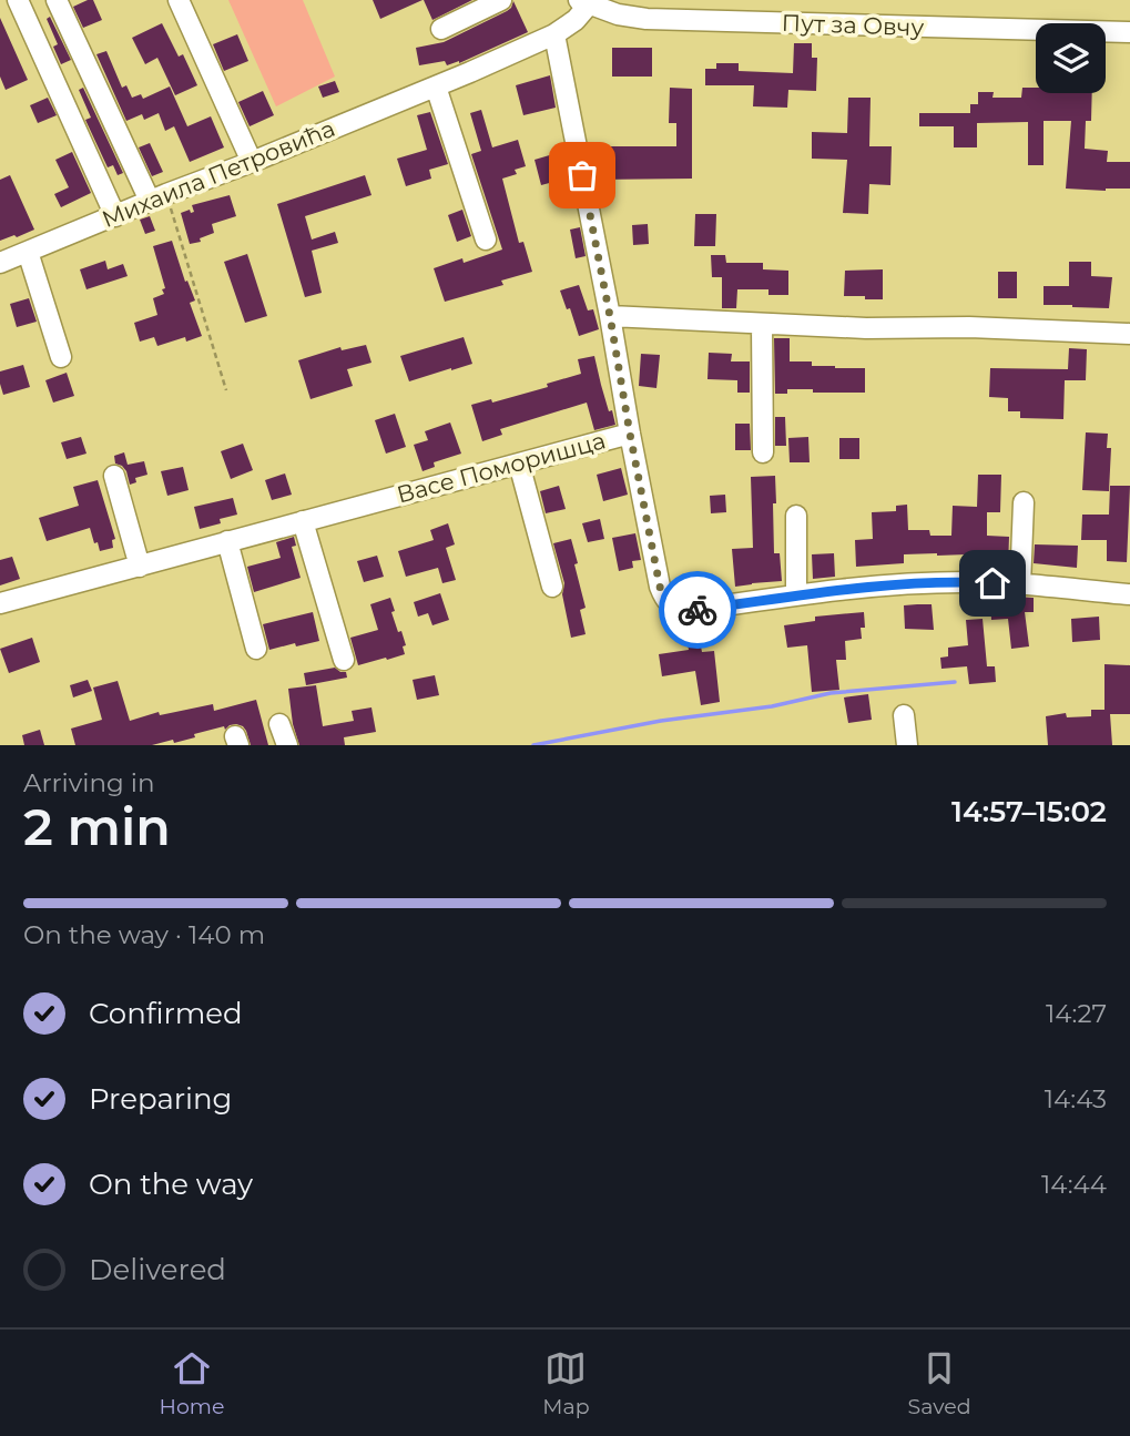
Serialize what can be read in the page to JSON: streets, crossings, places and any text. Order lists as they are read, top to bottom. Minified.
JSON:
{"streets":{"street":["Пут за Овчу","Михаила Петровића","Васе Поморишца"]},"crossings":[["Пут за Овчу","Михаила Петровића"],["Михаила Петровића","Васе Поморишца"]],"page":{"heading":["2 min","Arriving in","14:57–15:02"],"bar":"On the way · 140 m","list":[["Confirmed","14:27"],["Preparing","14:43"],["On the way","14:44"],"Delivered"],"tabs":["Home","Map","Saved"]}}
